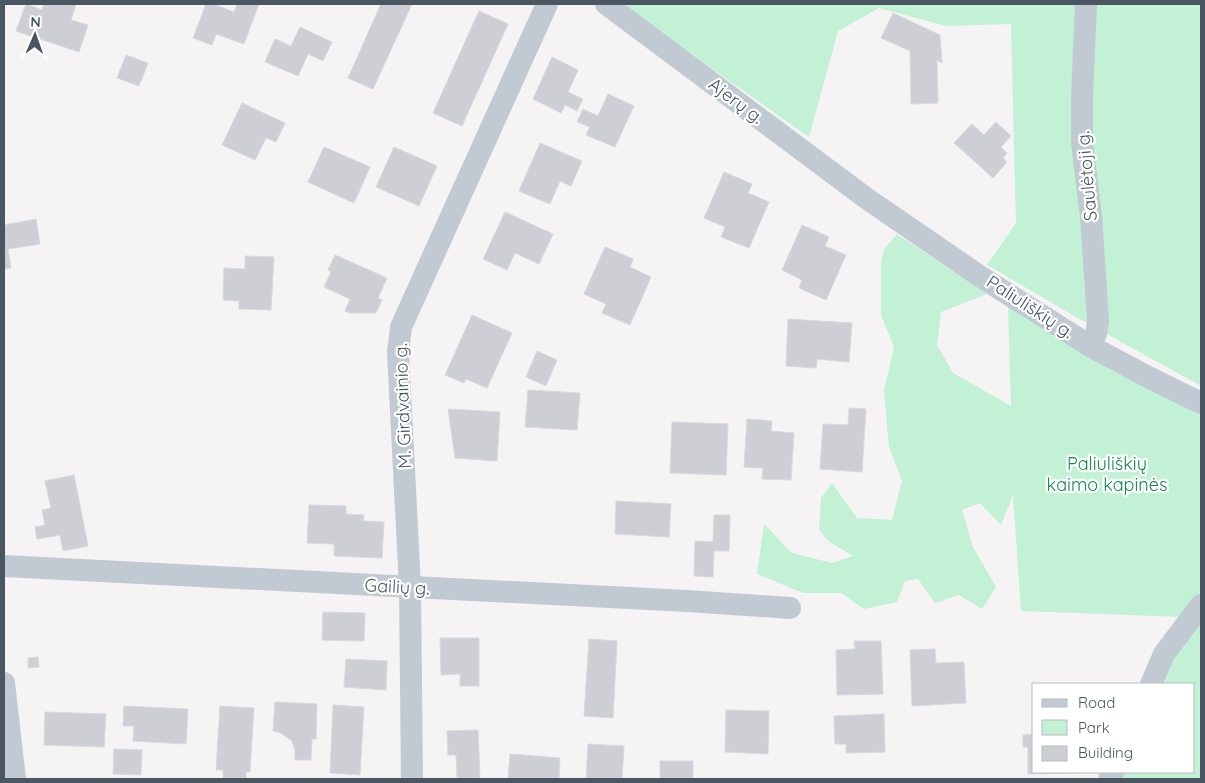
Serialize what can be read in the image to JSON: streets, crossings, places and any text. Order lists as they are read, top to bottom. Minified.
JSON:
{"streets":{"street":["Ajerų g.","Saulėtoji g.","Paliuliškių g.","M. Girdvainio g.","Gailių g."]},"crossings":[["Ajerų g.","Paliuliškių g."],["Saulėtoji g.","Paliuliškių g."],["M. Girdvainio g.","Gailių g."]],"parks":["Paliuliškių kaimo kapinės"],"legend":["Road","Park","Building"],"north":"top"}
